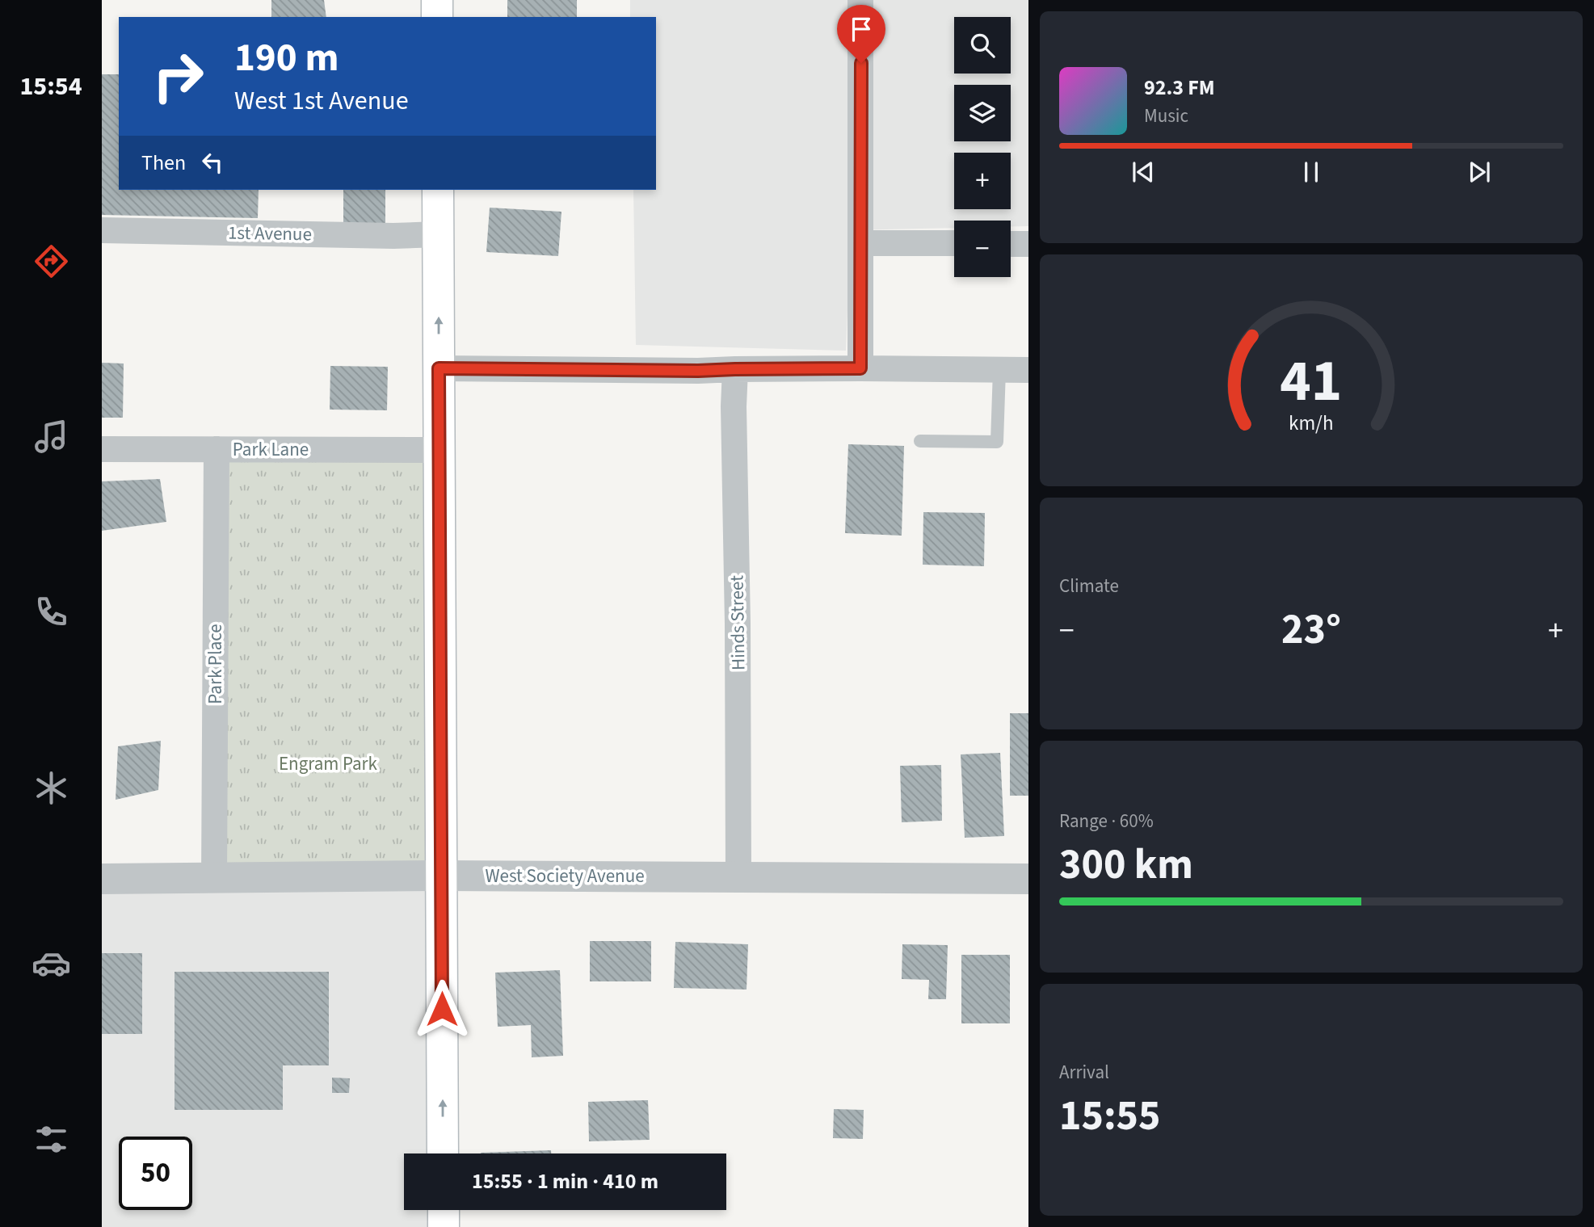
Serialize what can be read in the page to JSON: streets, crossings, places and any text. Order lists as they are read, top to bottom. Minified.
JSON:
{"streets":{"street":["1st Avenue","Park Lane","Hinds Street","Park Place","West Society Avenue"]},"crossings":[["Park Lane","Park Place"],["Hinds Street","West Society Avenue"],["Park Place","West Society Avenue"]],"parks":["Engram Park"],"page":{"tabs":"15:54","map_buttons":["+","−"],"turn":["190 m","West 1st Avenue"],"song":["92.3 FM","Music"],"then":"Then","tile":["Climate",["Range · 60%","300 km"],["Arrival","15:55"]],"heat":["−","23°","+"],"limit":"50","trip":"15:55 · 1 min · 410 m","gauge":["41","km/h"]}}
